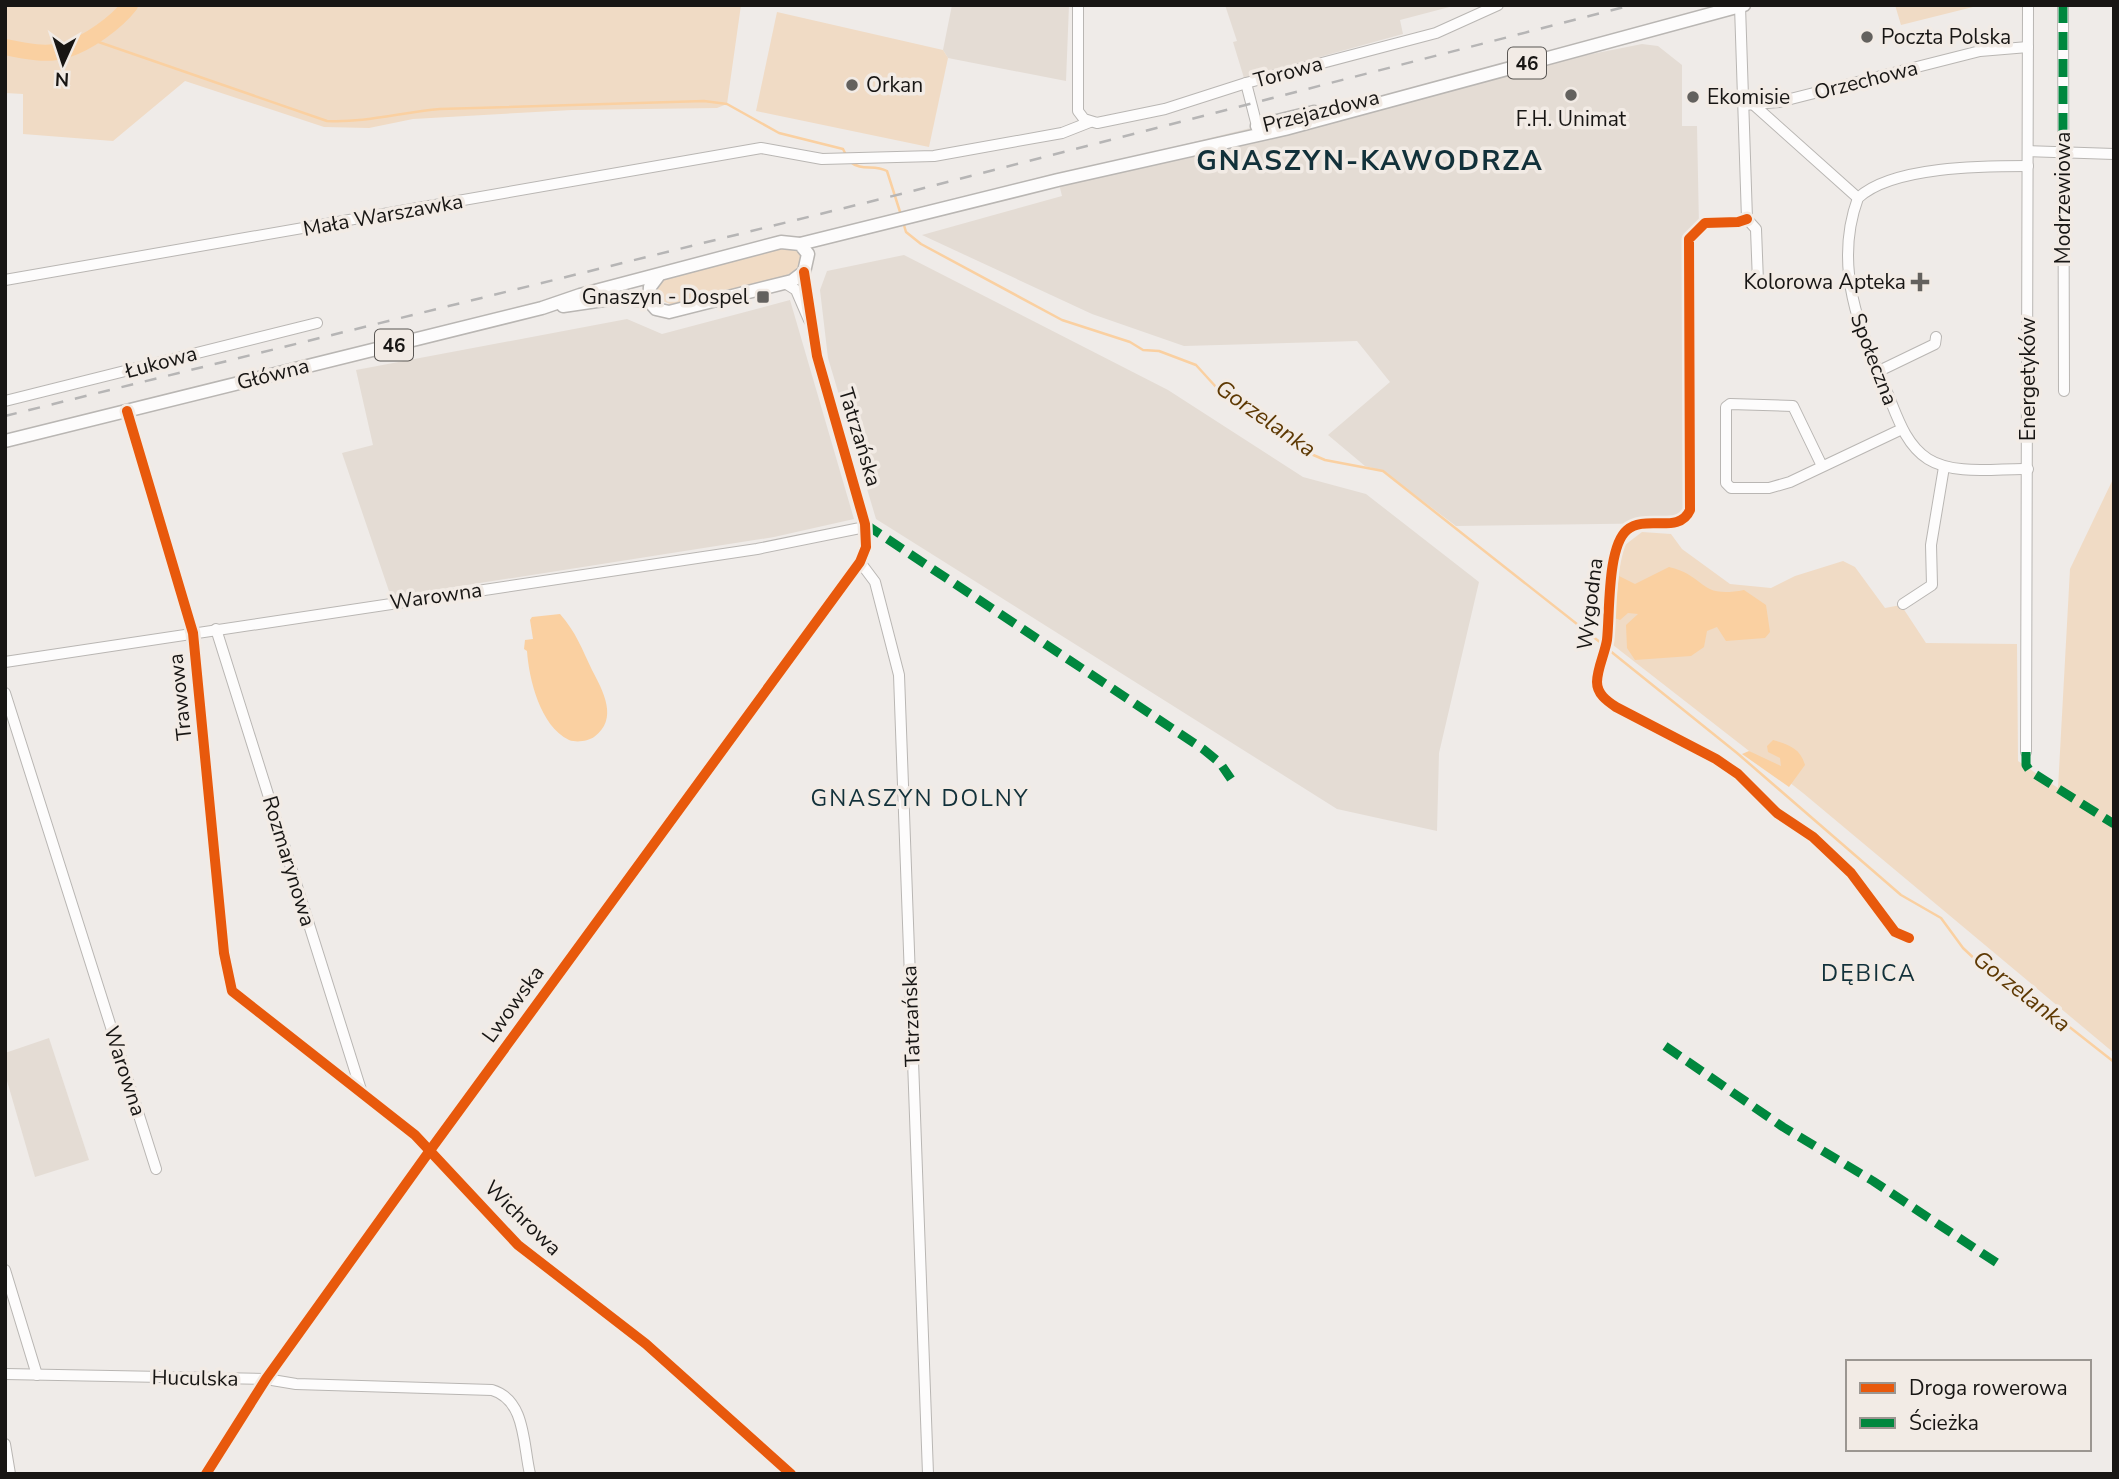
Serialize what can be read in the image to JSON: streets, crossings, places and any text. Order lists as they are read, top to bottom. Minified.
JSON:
{"streets":{"main road":["46","Przejazdowa","Główna"],"street":["Torowa","Orzechowa","Modrzewiowa","Mała Warszawka","Społeczna","Łukowa","Energetyków","Tatrzańska","Warowna","Wygodna","Trawowa","Rozmarynowa","Lwowska","Wichrowa","Huculska"]},"crossings":[["46","Przejazdowa"],["46","Główna"],["46","Tatrzańska"],["Torowa","Mała Warszawka"],["Orzechowa","Energetyków"],["Główna","Trawowa"],["Tatrzańska","Warowna"],["Tatrzańska","Lwowska"],["Warowna","Trawowa"],["Warowna","Rozmarynowa"],["Trawowa","Wichrowa"],["Rozmarynowa","Wichrowa"],["Lwowska","Wichrowa"],["Lwowska","Huculska"]],"districts":["GNASZYN-KAWODRZA","GNASZYN DOLNY","DĘBICA"],"water":["Gorzelanka"],"places":{"other":["Poczta Polska","Orkan","F.H. Unimat","Ekomisie"],"health":["Kolorowa Apteka"],"transit":["Gnaszyn - Dospel"]},"legend":["Droga rowerowa","Ścieżka"],"north":"bottom"}
